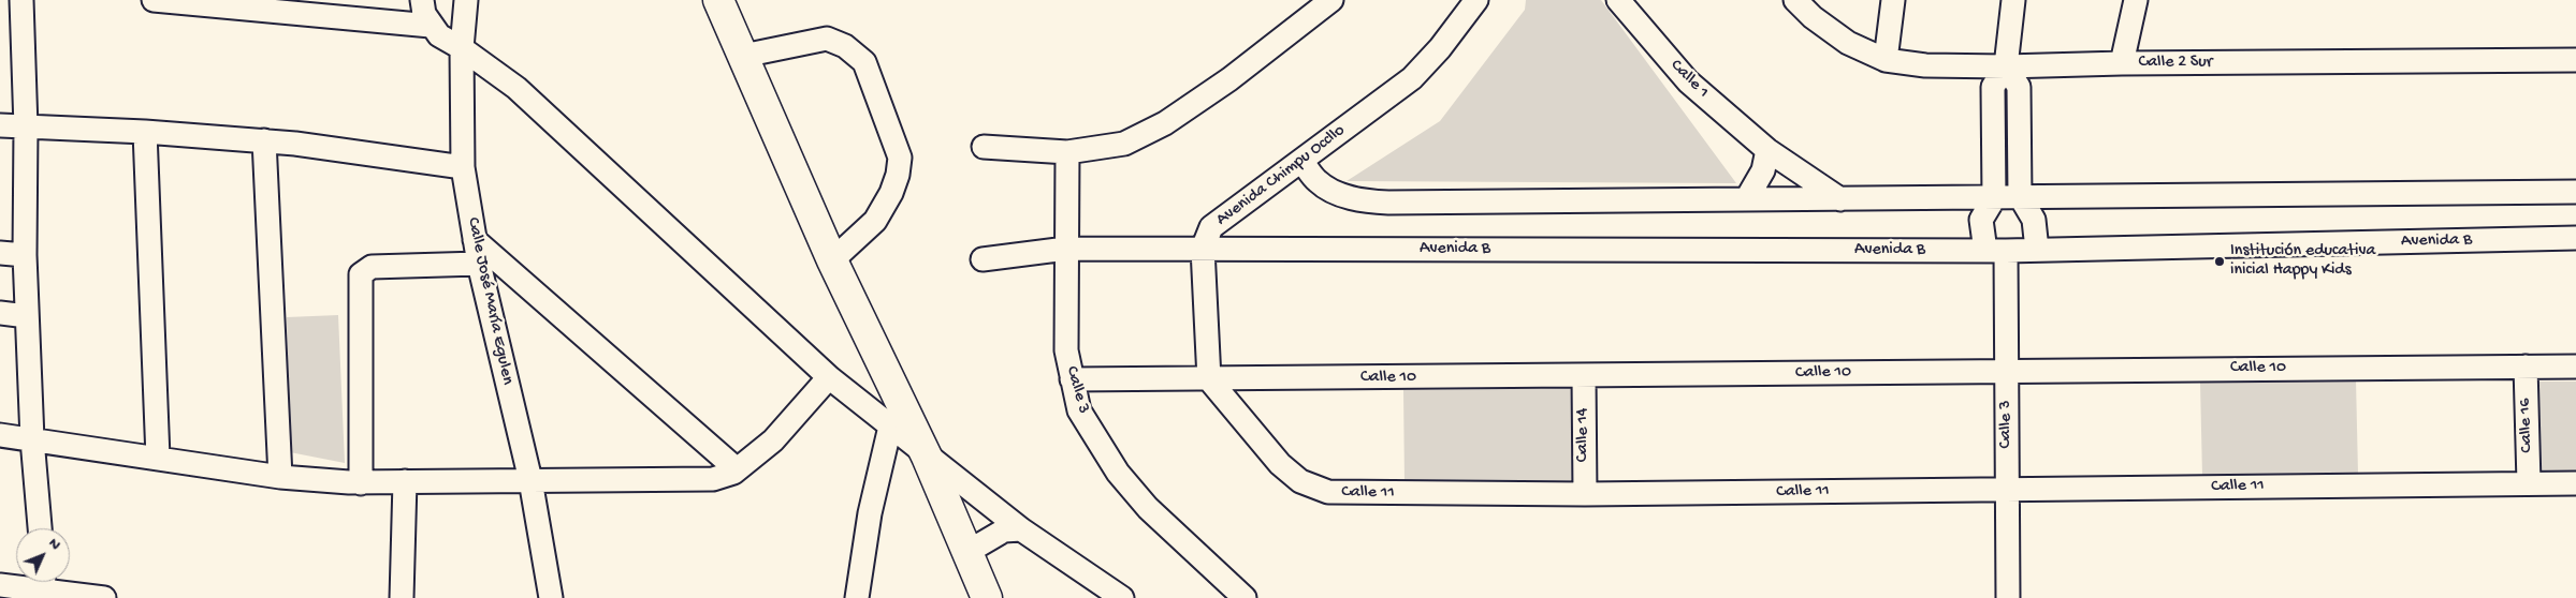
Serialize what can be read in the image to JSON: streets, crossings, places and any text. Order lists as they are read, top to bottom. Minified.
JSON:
{"streets":{"street":["Calle 2 Sur","Calle 1","Avenida Chimpu Occllo","Avenida B","Calle José María Egulen","Calle 10","Calle 3","Calle 16","Calle 14","Calle 11"]},"crossings":[["Calle 2 Sur","Calle 3"],["Avenida Chimpu Occllo","Avenida B"],["Avenida B","Calle 3"],["Calle 10","Calle 3"],["Calle 10","Calle 16"],["Calle 10","Calle 14"],["Calle 10","Calle 11"],["Calle 3","Calle 11"],["Calle 16","Calle 11"],["Calle 14","Calle 11"]],"places":["Institución educativa inicial Happy Kids"],"north":"top right"}
